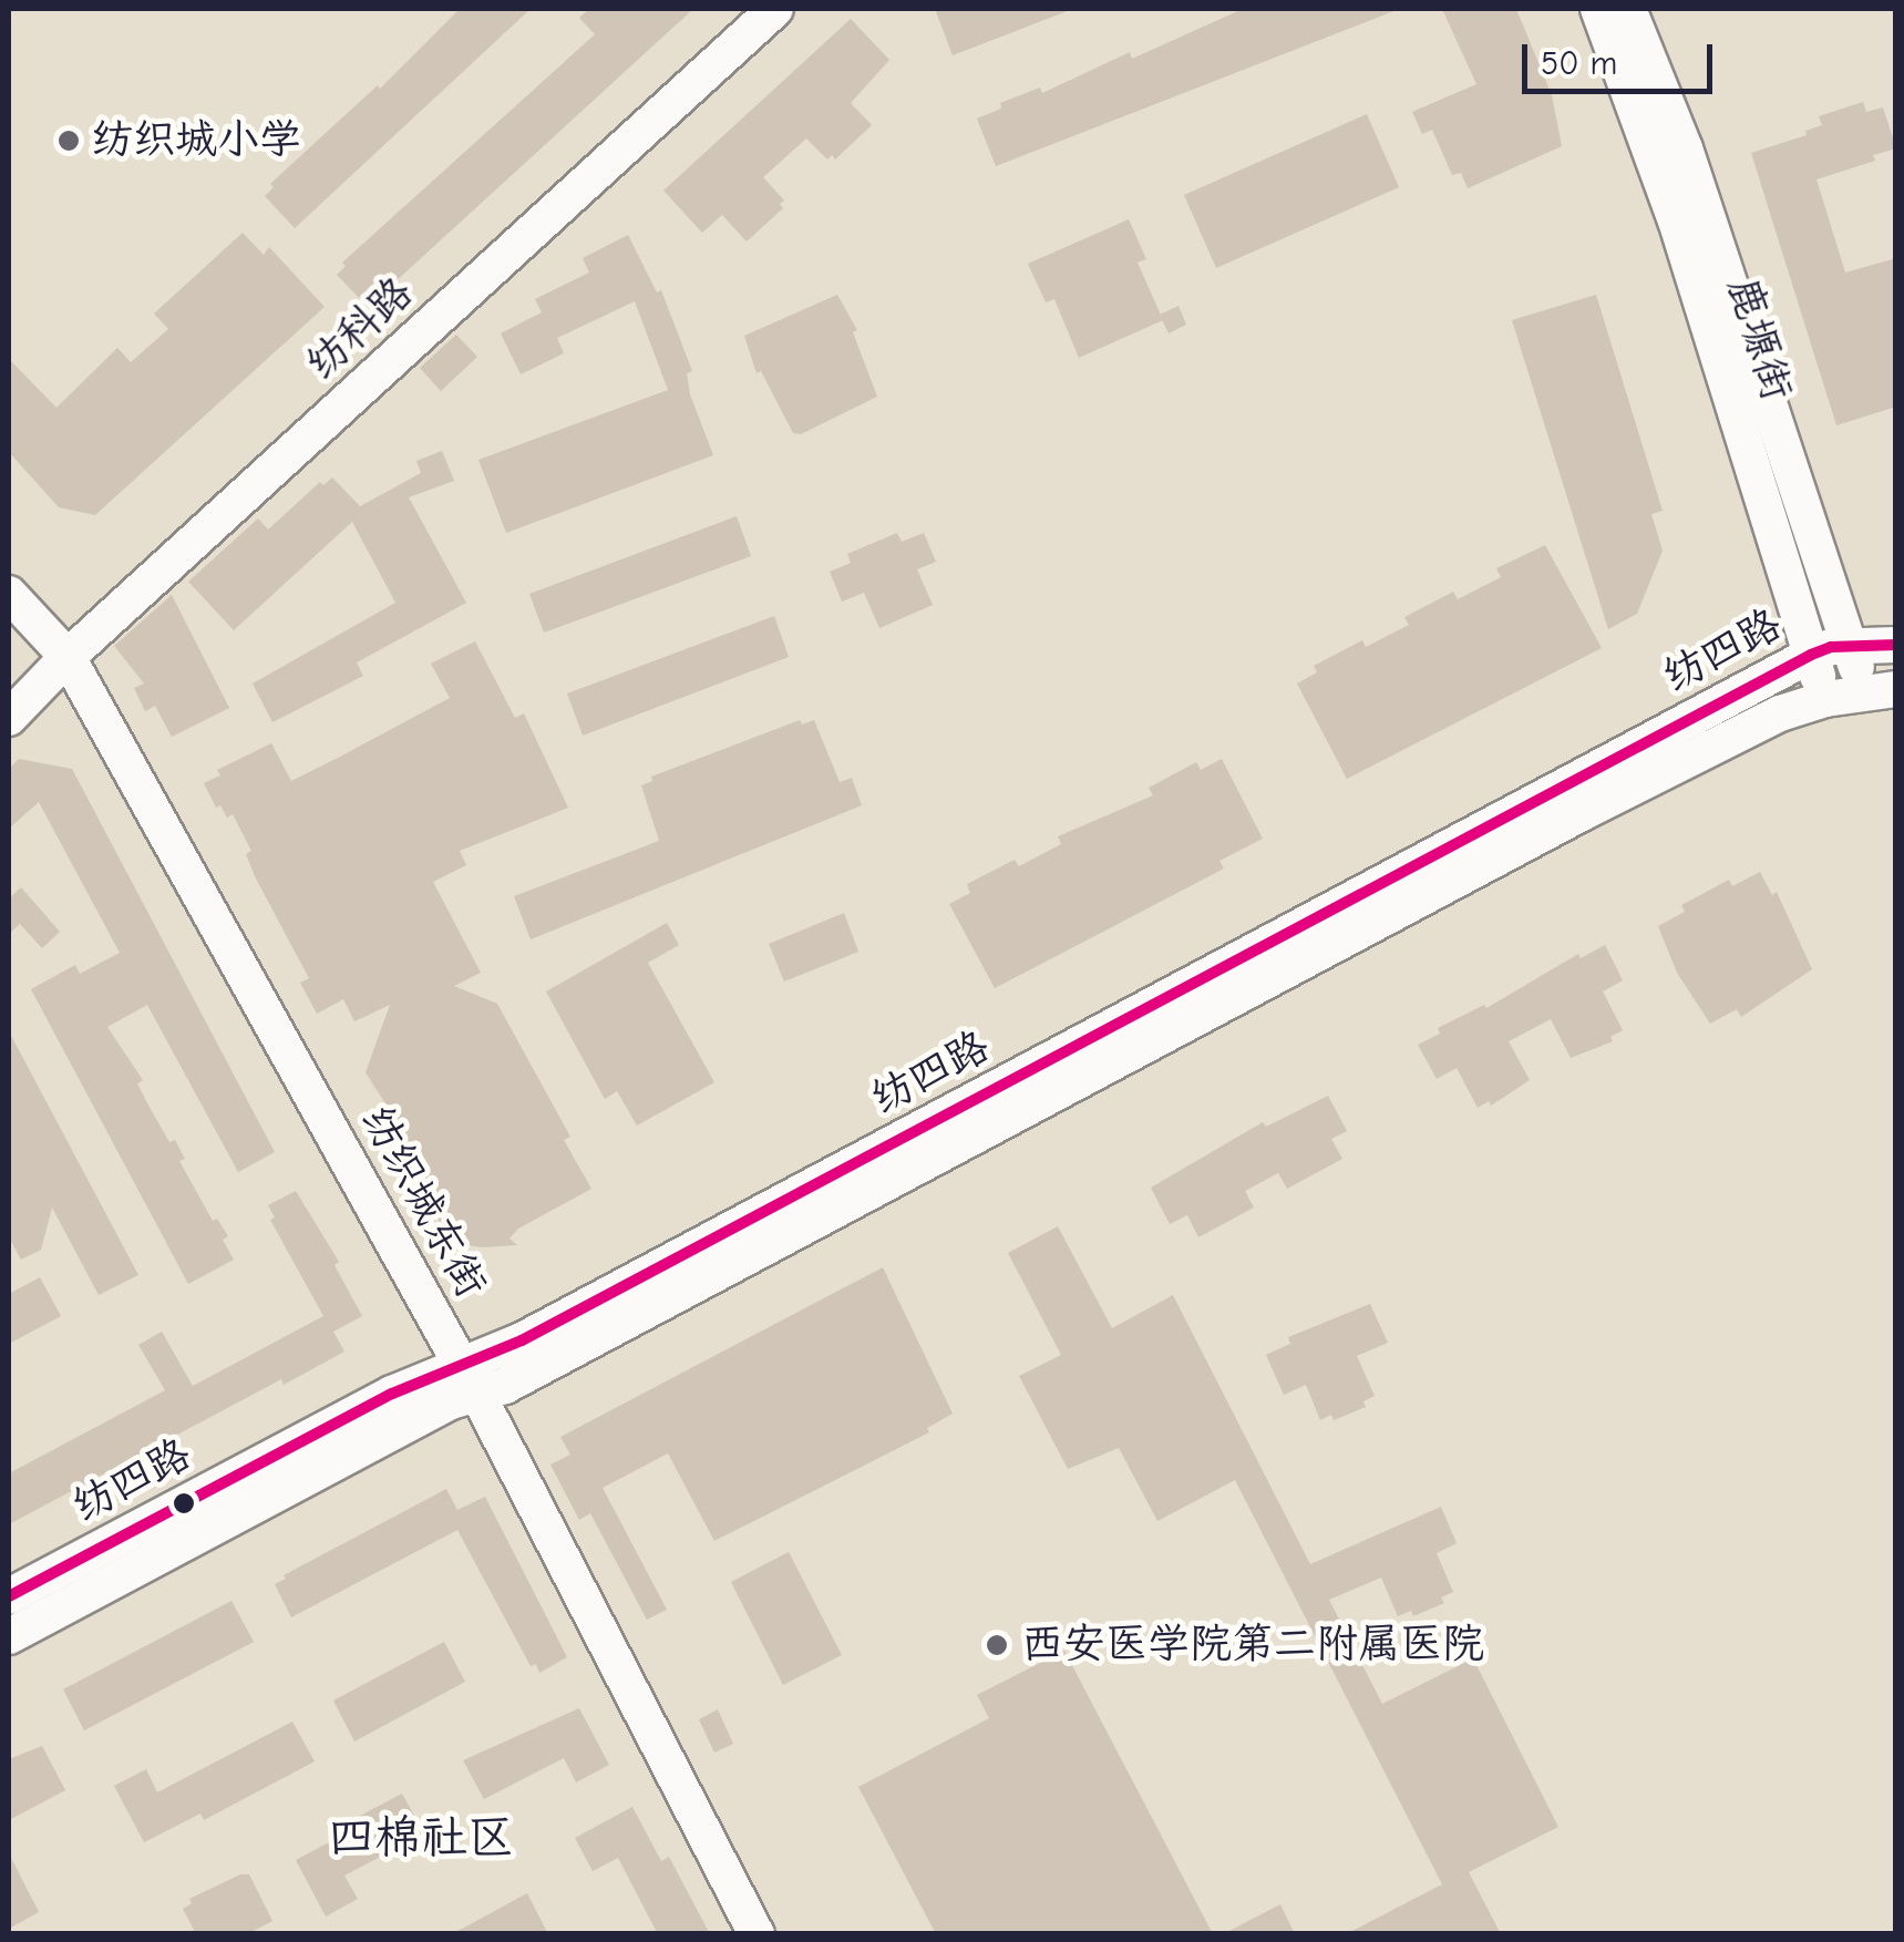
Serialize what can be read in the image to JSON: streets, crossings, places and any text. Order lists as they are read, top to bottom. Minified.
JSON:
{"streets":{"street":["纺科路","鹿塬街","纺四路","纺织城东街"]},"crossings":[["纺科路","纺织城东街"],["鹿塬街","纺四路"],["纺四路","纺织城东街"]],"districts":["四棉社区"],"places":["纺织城小学","西安医学院第二附属医院"],"scale_bar":"50 m"}
